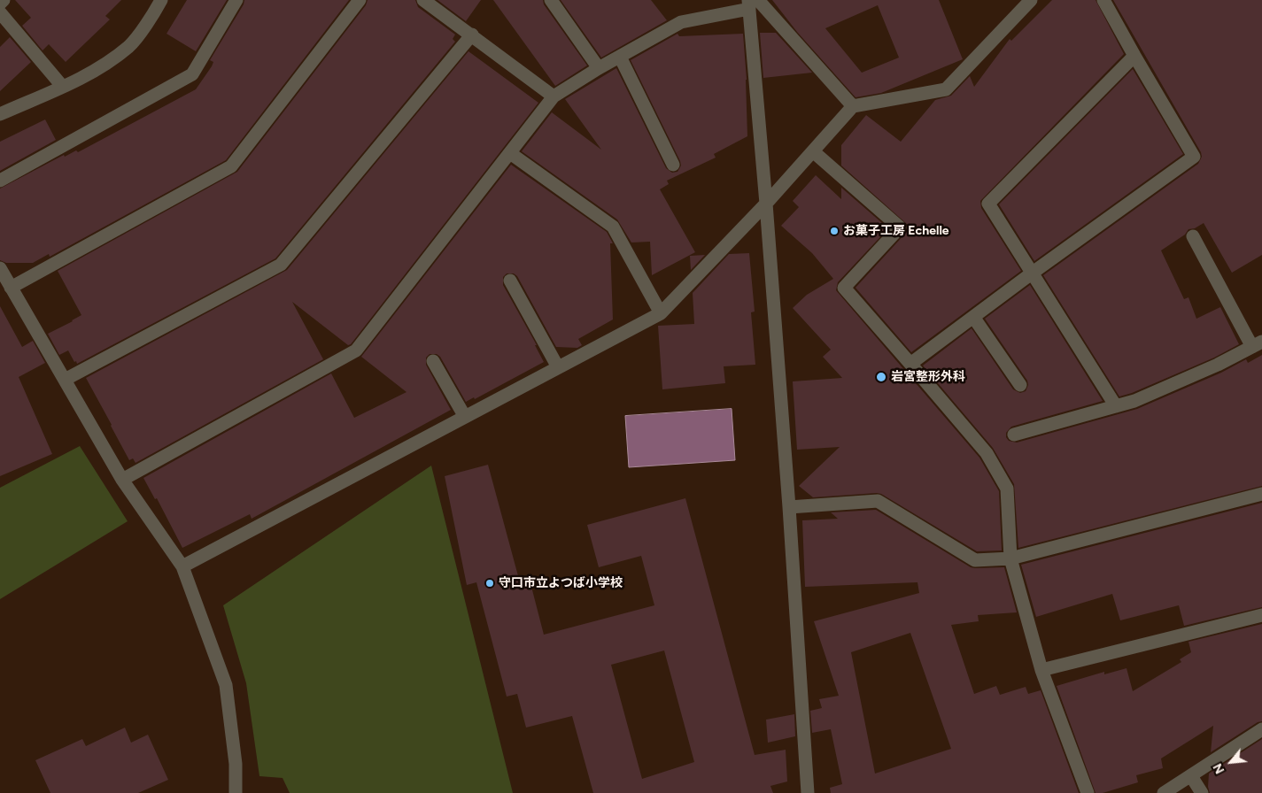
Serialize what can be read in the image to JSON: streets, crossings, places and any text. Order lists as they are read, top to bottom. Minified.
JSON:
{"places":["お菓子工房 Echelle","岩宮整形外科","守口市立よつば小学校"],"north":"bottom left"}
